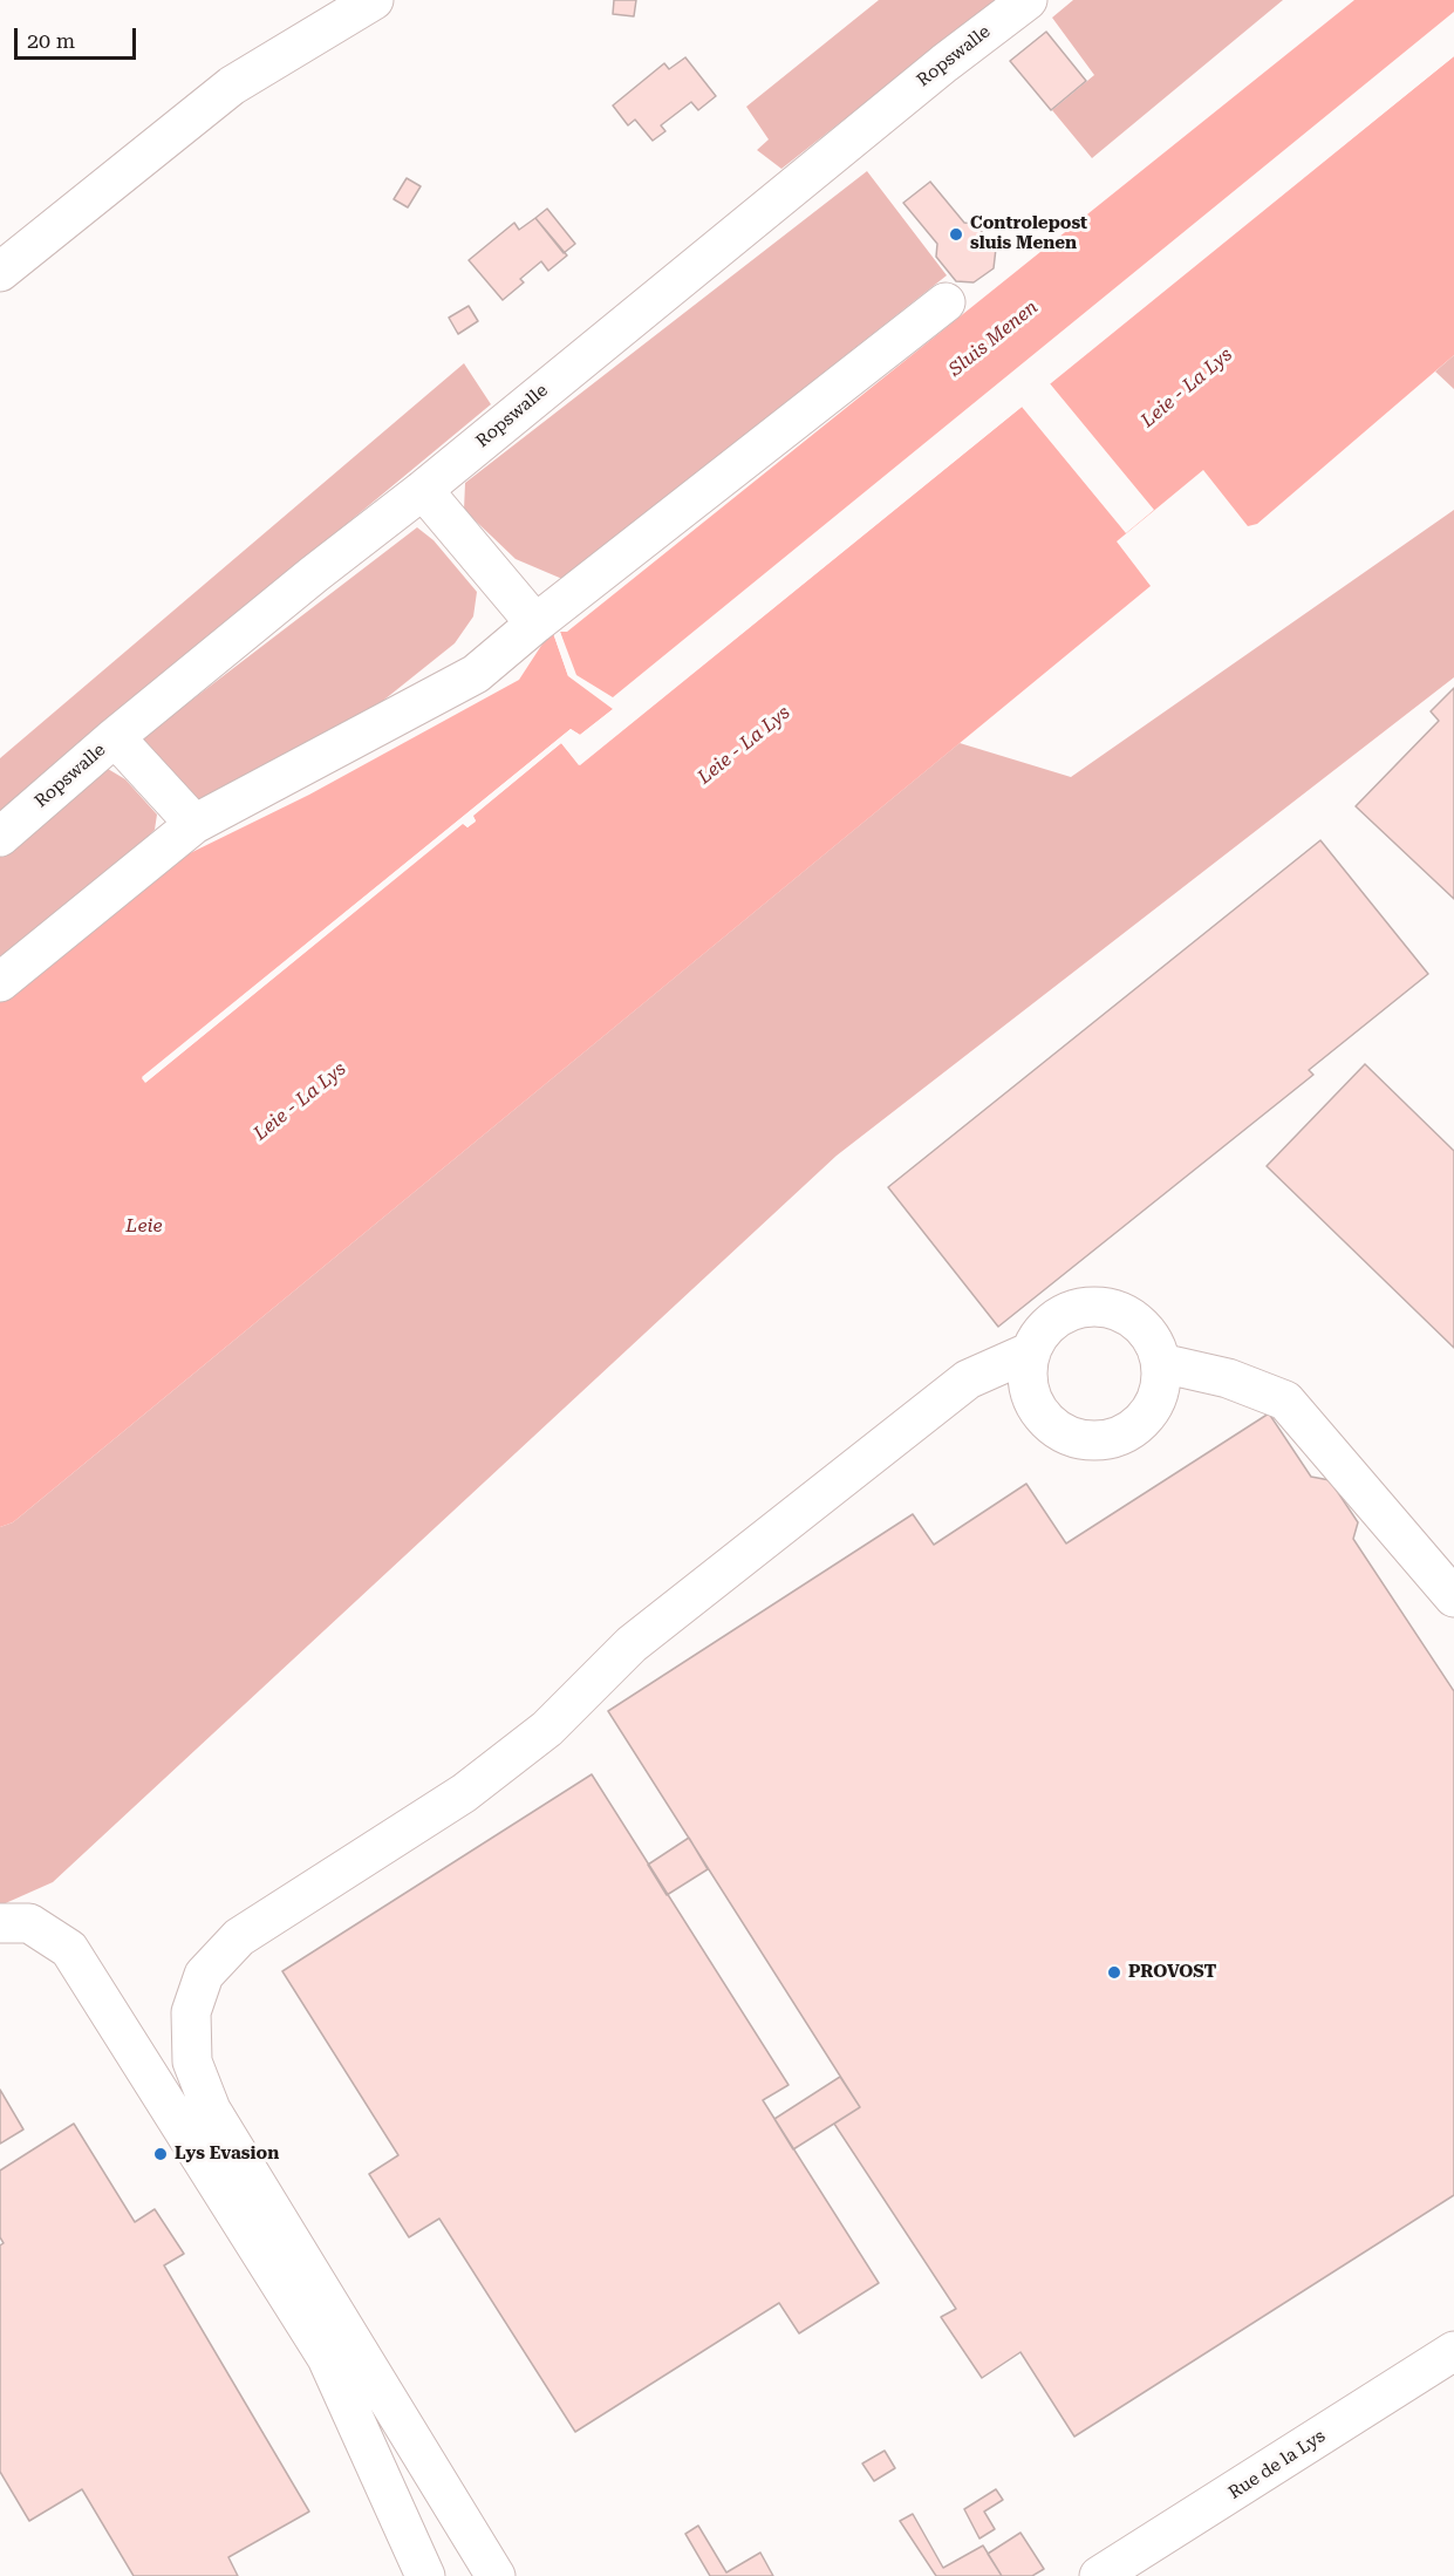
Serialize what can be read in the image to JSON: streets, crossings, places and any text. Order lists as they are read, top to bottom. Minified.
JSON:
{"streets":{"street":["Ropswalle","Rue de la Lys"]},"water":["Sluis Menen","Leie - La Lys","Leie"],"places":["Controlepost sluis Menen","PROVOST","Lys Evasion"],"scale_bar":"20 m"}
